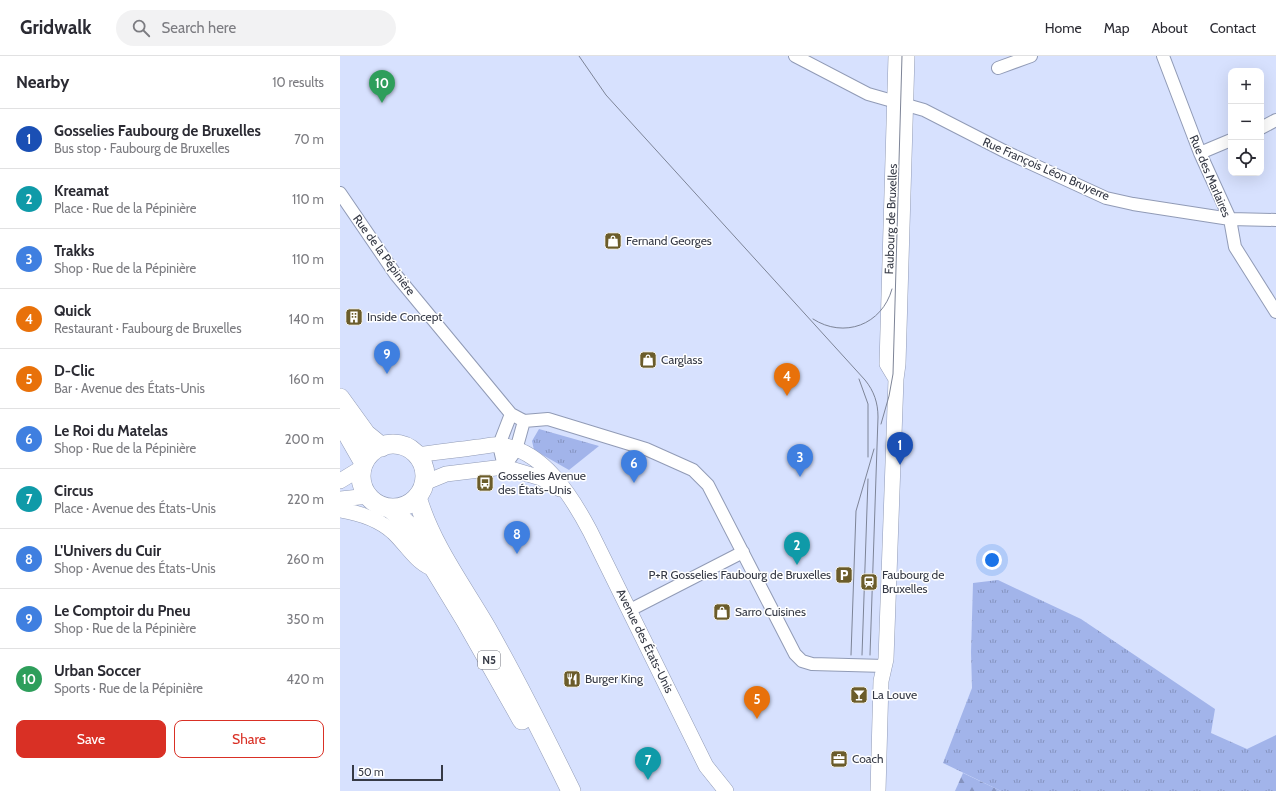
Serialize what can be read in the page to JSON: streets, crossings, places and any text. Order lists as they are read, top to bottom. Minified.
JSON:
{"streets":{"main road":["N5"],"street":["Rue François Léon Bruyerre","Rue des Marlaires","Faubourg de Bruxelles","Rue de la Pépinière","Avenue des États-Unis"]},"crossings":[["Rue François Léon Bruyerre","Rue des Marlaires"],["Rue François Léon Bruyerre","Faubourg de Bruxelles"],["Avenue des États-Unis","N5"]],"places":{"shop":["Fernand Georges","Carglass","Sarro Cuisines"],"building":["Inside Concept"],"bus stop":["Gosselies Avenue des États-Unis"],"parking":["P+R Gosselies Faubourg de Bruxelles"],"station":["Faubourg de Bruxelles"],"restaurant":["Burger King"],"bar":["La Louve"],"office":["Coach"]},"scale_bar":"50 m","page":{"header":"Gridwalk","search":"Search here","nav":["Home","Map","About","Contact"],"heading":["Nearby","10 results"],"map_buttons":["+","−"],"pins":["10","9","4","1","3","6","8","2","5","7"],"list":[{"mark":"1","name":"Gosselies Faubourg de Bruxelles","note":"Bus stop · Faubourg de Bruxelles","value":"70 m"},{"mark":"2","name":"Kreamat","note":"Place · Rue de la Pépinière","value":"110 m"},{"mark":"3","name":"Trakks","note":"Shop · Rue de la Pépinière","value":"110 m"},{"mark":"4","name":"Quick","note":"Restaurant · Faubourg de Bruxelles","value":"140 m"},{"mark":"5","name":"D-Clic","note":"Bar · Avenue des États-Unis","value":"160 m"},{"mark":"6","name":"Le Roi du Matelas","note":"Shop · Rue de la Pépinière","value":"200 m"},{"mark":"7","name":"Circus","note":"Place · Avenue des États-Unis","value":"220 m"},{"mark":"8","name":"L'Univers du Cuir","note":"Shop · Avenue des États-Unis","value":"260 m"},{"mark":"9","name":"Le Comptoir du Pneu","note":"Shop · Rue de la Pépinière","value":"350 m"},{"mark":"10","name":"Urban Soccer","note":"Sports · Rue de la Pépinière","value":"420 m"}],"buttons":["Save","Share"],"scale":"50 m"}}
